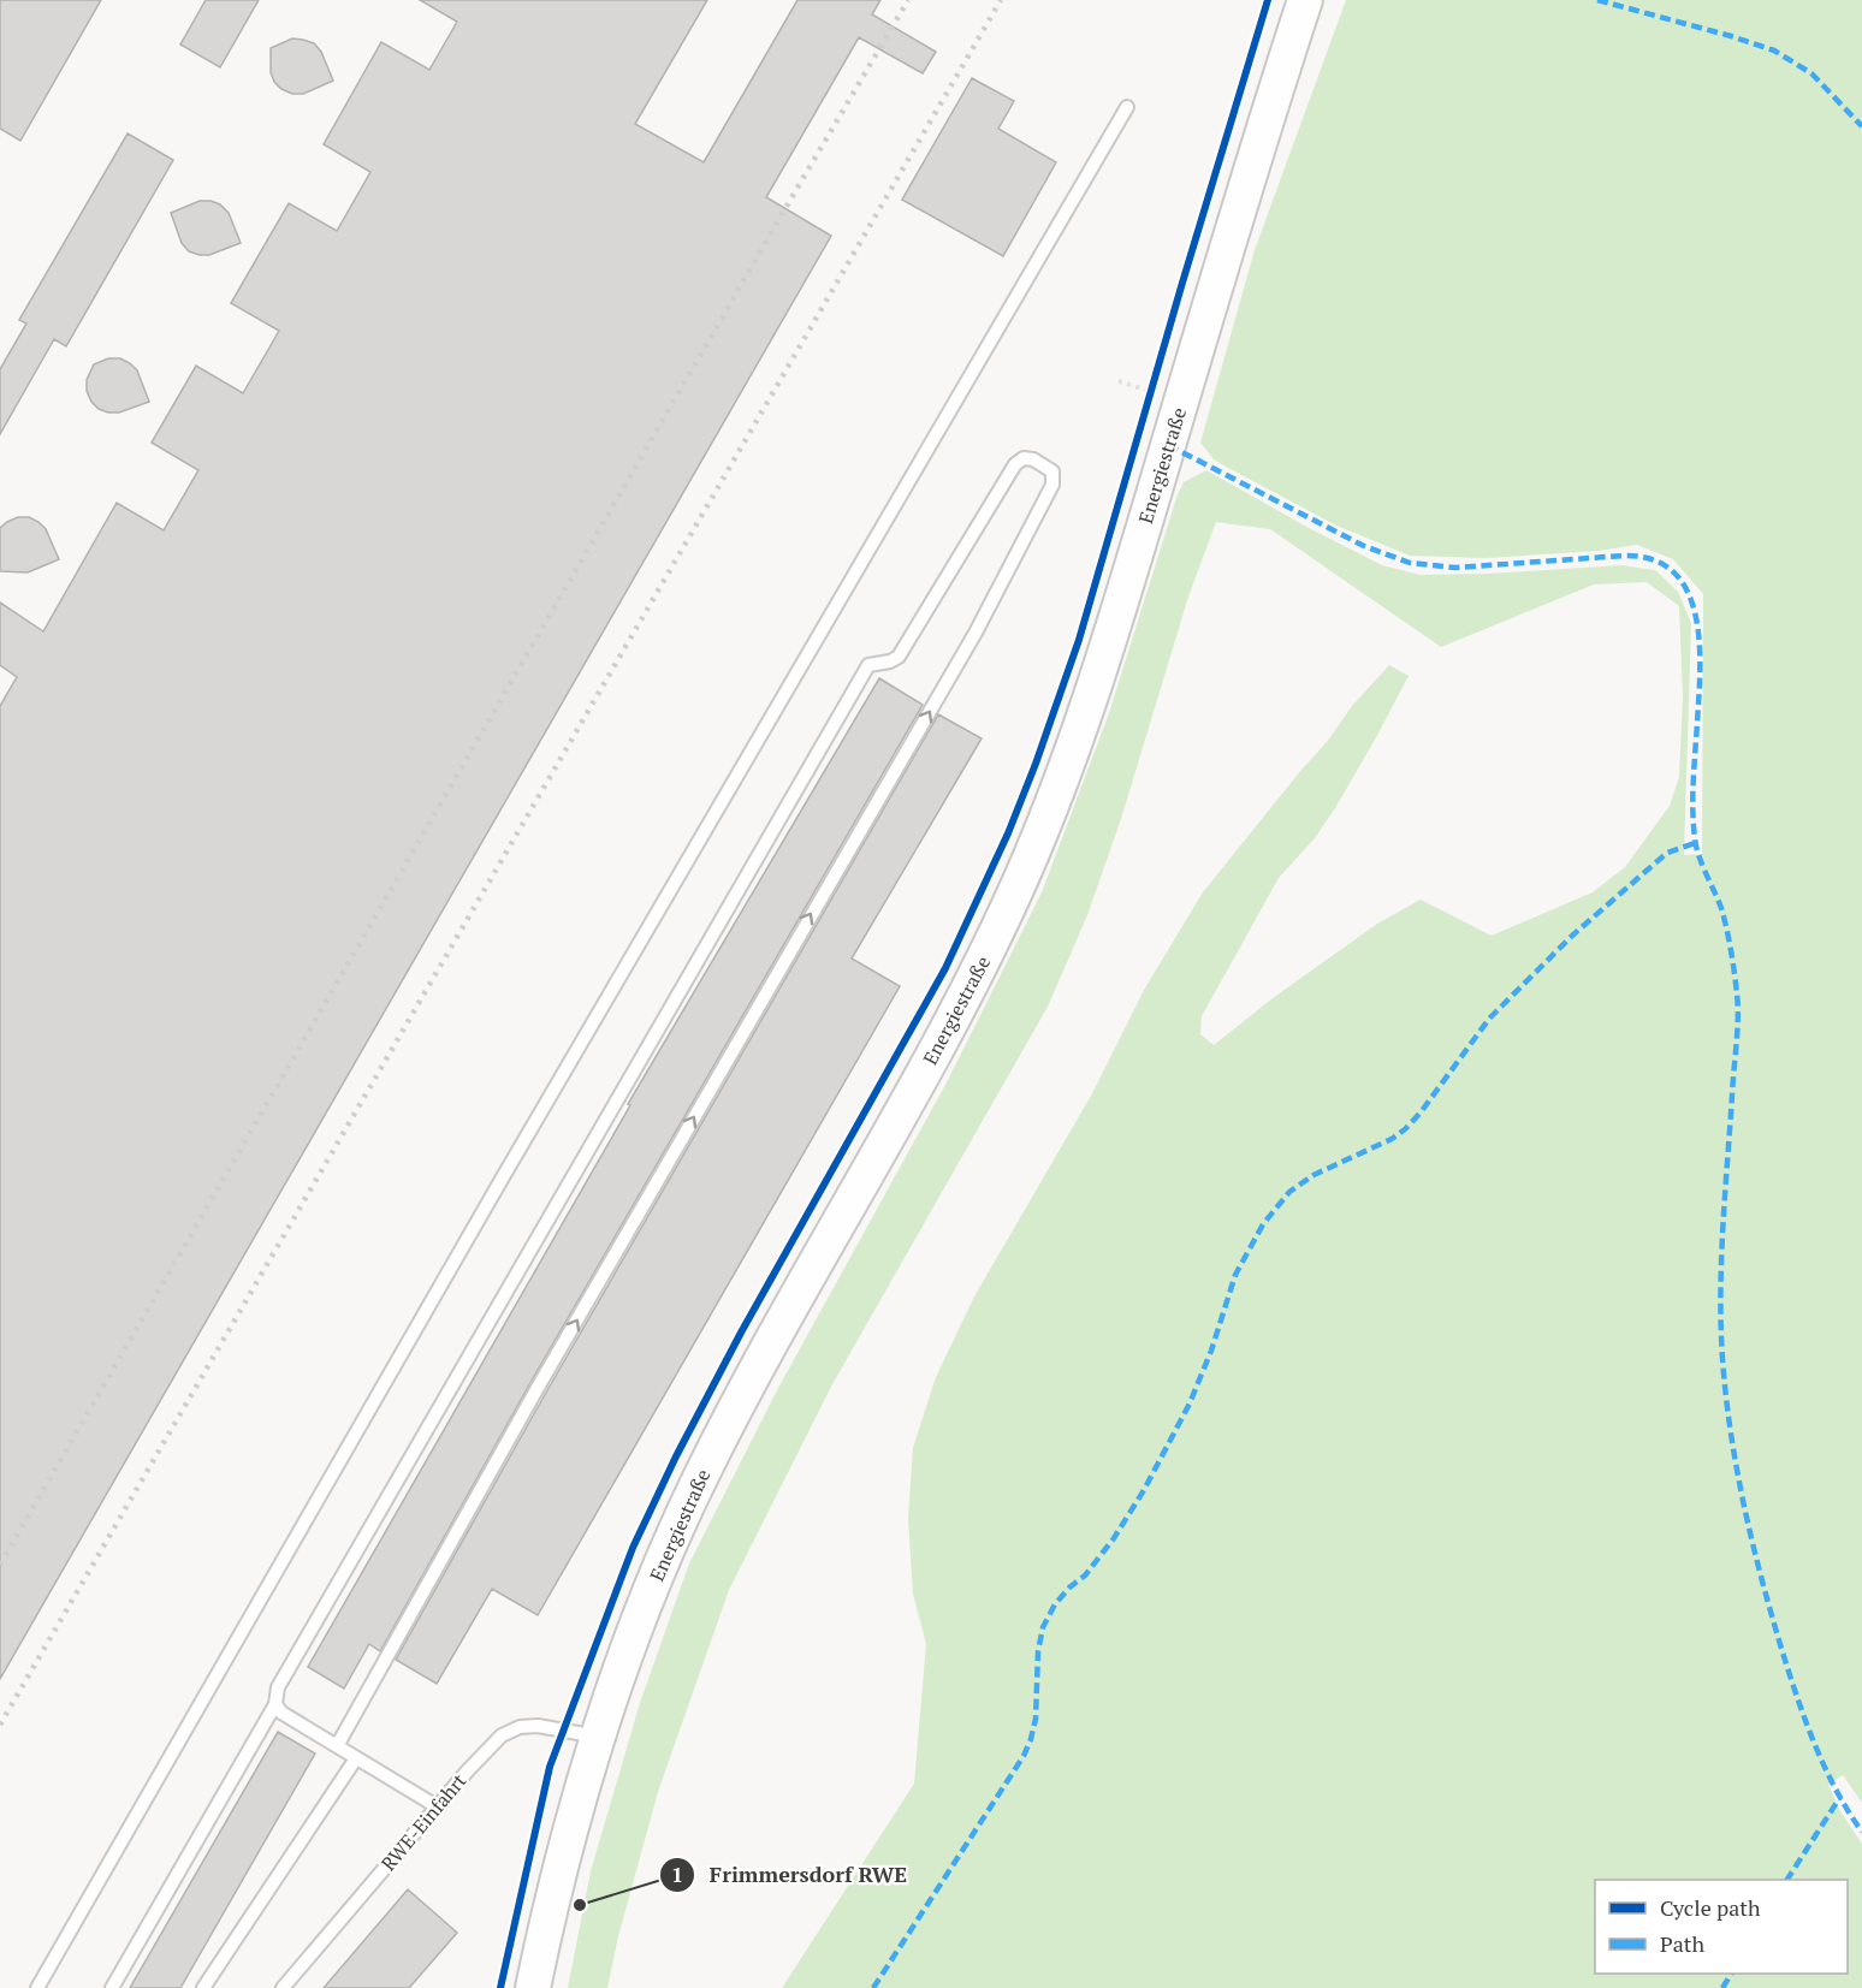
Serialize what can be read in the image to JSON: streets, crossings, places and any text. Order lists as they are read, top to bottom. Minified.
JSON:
{"streets":{"main road":["Energiestraße"],"lane":["RWE-Einfahrt"]},"crossings":[["Energiestraße","RWE-Einfahrt"]],"places":["Frimmersdorf RWE"],"legend":["Cycle path","Path"]}
